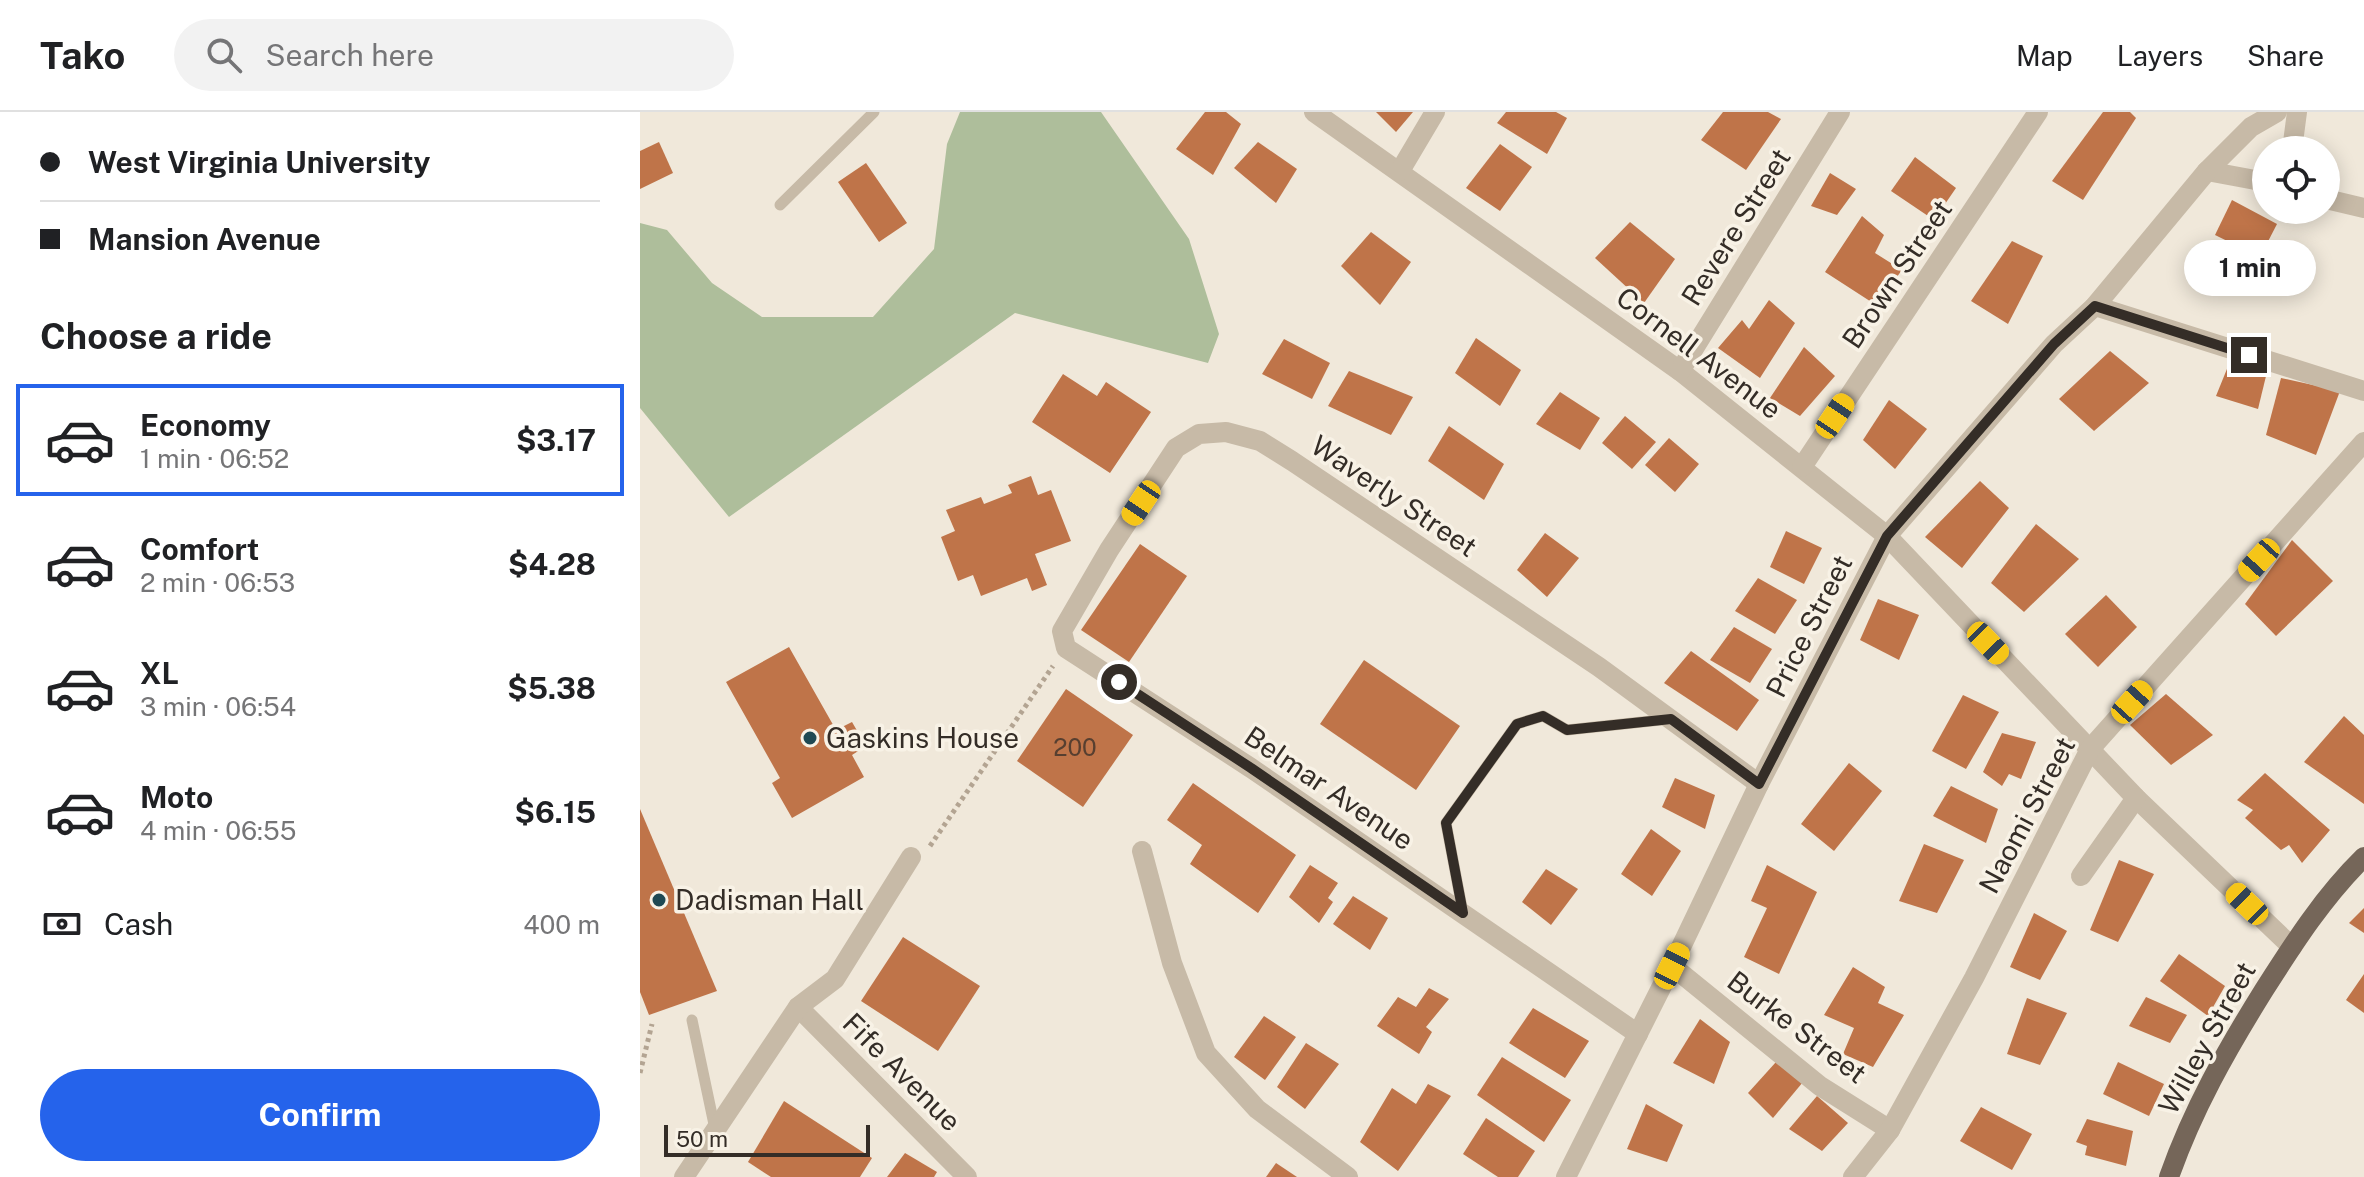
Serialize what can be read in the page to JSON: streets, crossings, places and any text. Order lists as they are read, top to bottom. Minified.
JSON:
{"streets":{"main road":["Willey Street"],"street":["Revere Street","Brown Street","Cornell Avenue","Waverly Street","Price Street","Belmar Avenue","Naomi Street","Burke Street","Fife Avenue"]},"crossings":[["Revere Street","Cornell Avenue"],["Brown Street","Cornell Avenue"],["Cornell Avenue","Price Street"],["Cornell Avenue","Naomi Street"],["Cornell Avenue","Willey Street"],["Waverly Street","Price Street"],["Waverly Street","Belmar Avenue"],["Price Street","Belmar Avenue"],["Price Street","Burke Street"],["Naomi Street","Burke Street"]],"places":["Gaskins House","Dadisman Hall"],"house_numbers":["200"],"scale_bar":"50 m","page":{"header":"Tako","search":"Search here","nav":["Map","Layers","Share"],"banner":["West Virginia University","Mansion Avenue"],"bubble":"1 min","heading":"Choose a ride","list":[{"name":"Economy","note":"1 min · 06:52","value":"$3.17"},{"name":"Comfort","note":"2 min · 06:53","value":"$4.28"},{"name":"XL","note":"3 min · 06:54","value":"$5.38"},{"name":"Moto","note":"4 min · 06:55","value":"$6.15"}],"pay":["Cash","400 m"],"buttons":"Confirm","scale":"50 m"}}
